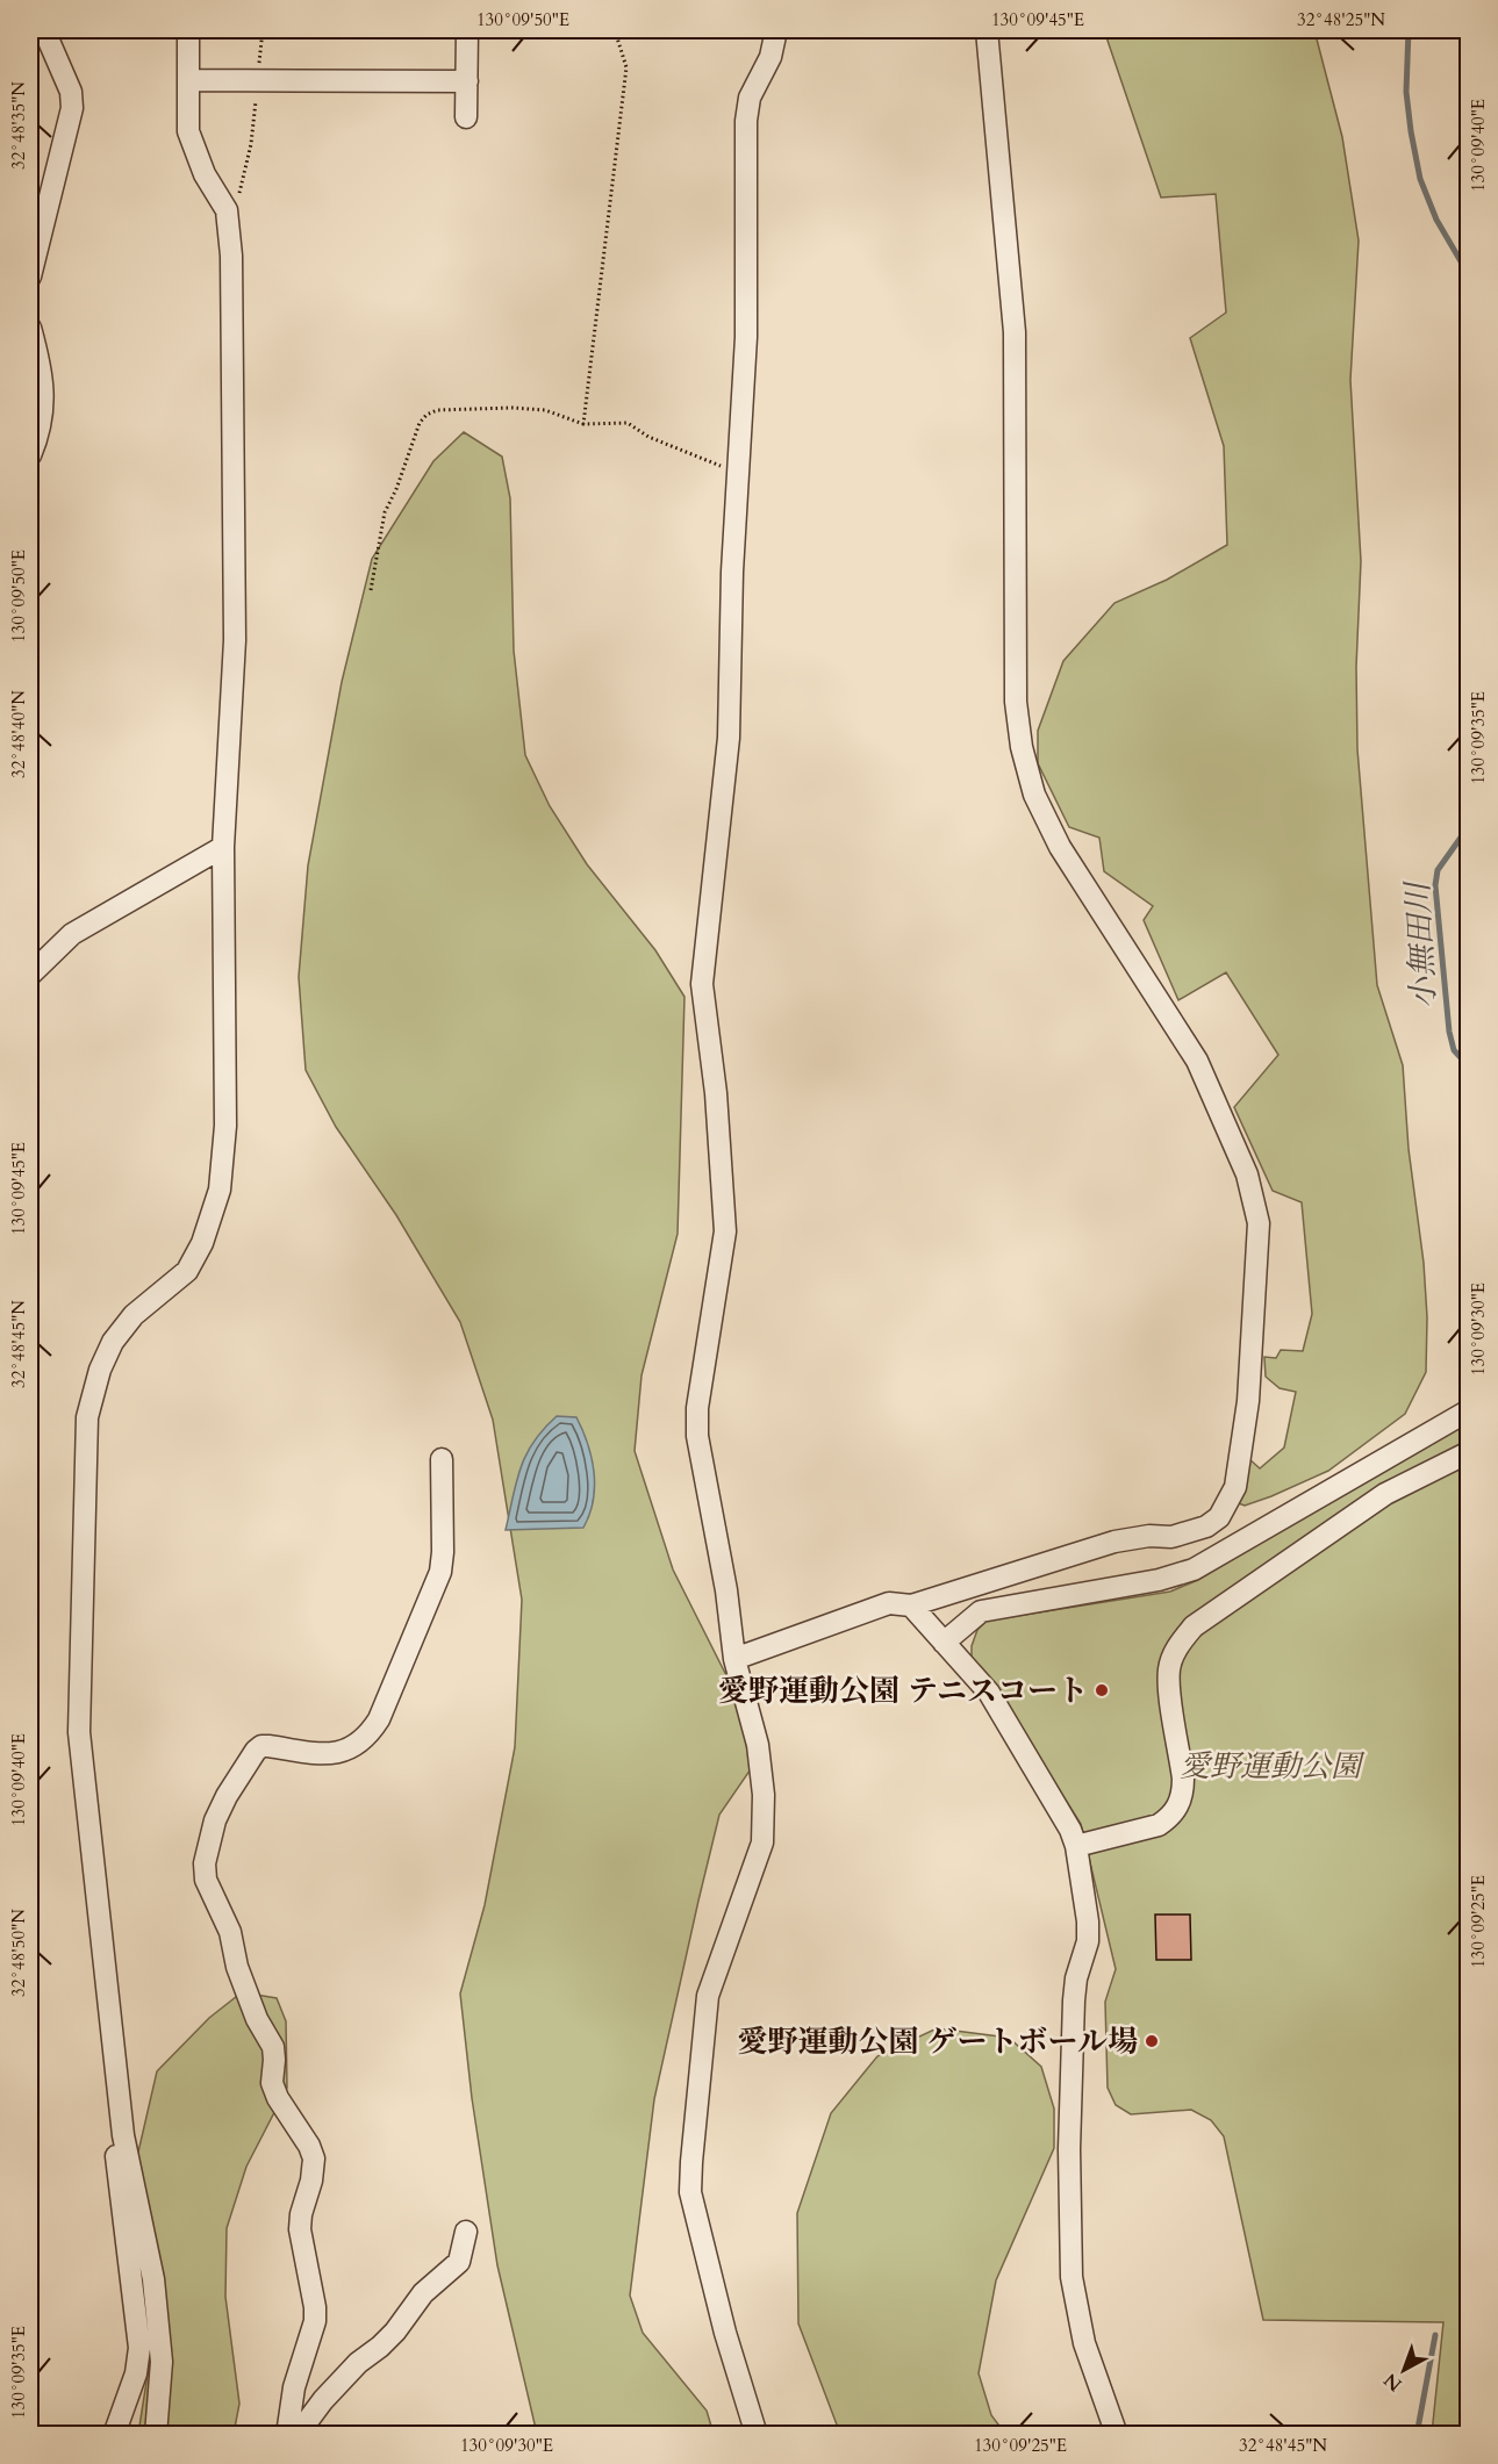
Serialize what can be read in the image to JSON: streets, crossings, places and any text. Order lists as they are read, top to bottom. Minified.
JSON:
{"water":["小無田川"],"parks":["愛野運動公園"],"places":["愛野運動公園 テニスコート","愛野運動公園 ゲートボール場"],"north":"bottom left","coordinates":["130°09'50\"E","130°09'45\"E","32°48'25\"N","32°48'35\"N","130°09'40\"E","32°48'40\"N","130°09'35\"E","130°09'30\"E","32°48'45\"N","130°09'25\"E","32°48'50\"N"]}
